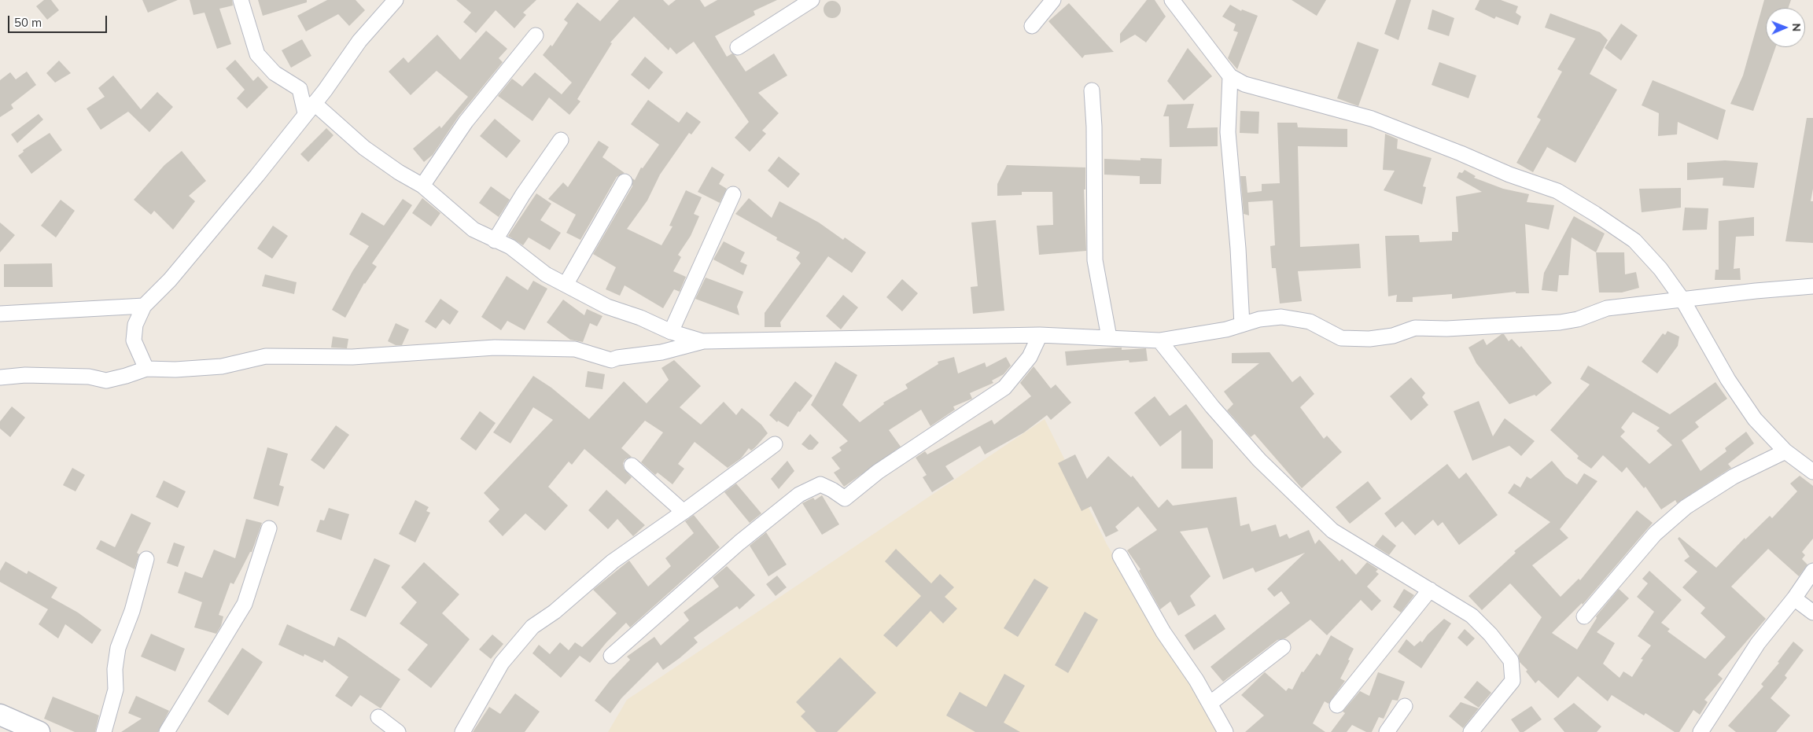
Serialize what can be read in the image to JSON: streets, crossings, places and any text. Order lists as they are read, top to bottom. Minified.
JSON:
{"scale_bar":"50 m","north":"right"}
